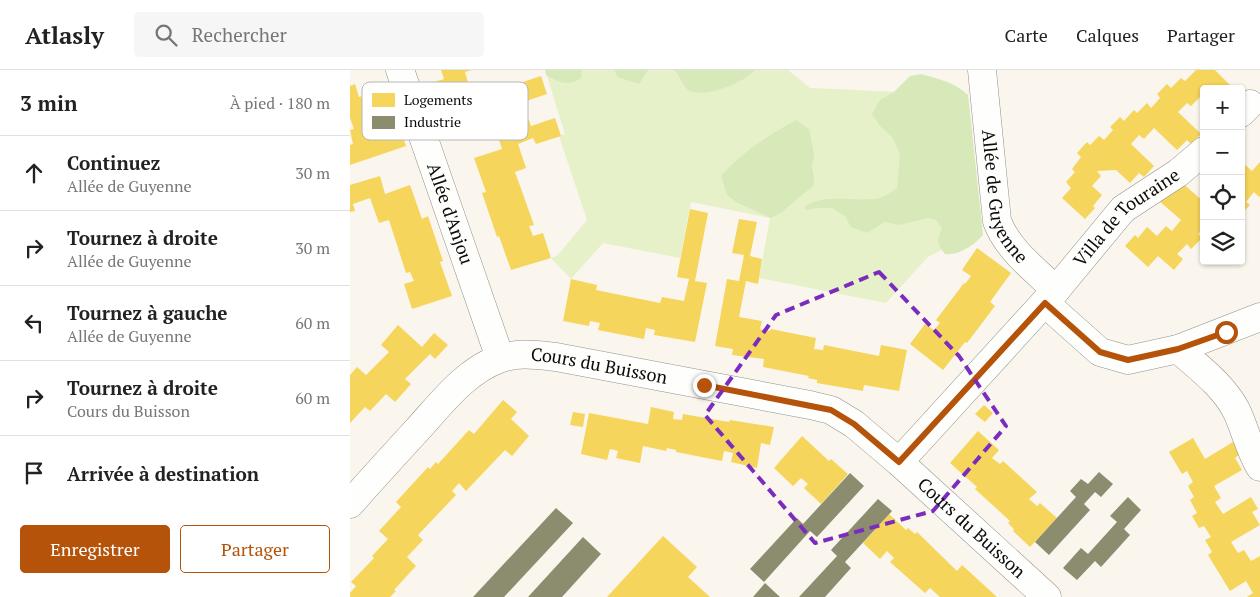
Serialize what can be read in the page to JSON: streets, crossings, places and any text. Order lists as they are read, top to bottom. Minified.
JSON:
{"streets":{"street":["Allée de Guyenne","Allée d'Anjou","Villa de Touraine","Cours du Buisson"]},"crossings":[["Allée de Guyenne","Villa de Touraine"],["Allée d'Anjou","Cours du Buisson"]],"legend":["Logements","Industrie"],"page":{"header":"Atlasly","search":"Rechercher","nav":["Carte","Calques","Partager"],"heading":["3 min","À pied · 180 m"],"map_buttons":["+","−"],"list":[["Continuez","Allée de Guyenne","30 m"],["Tournez à droite","Allée de Guyenne","30 m"],["Tournez à gauche","Allée de Guyenne","60 m"],["Tournez à droite","Cours du Buisson","60 m"],"Arrivée à destination"],"buttons":["Enregistrer","Partager"]}}
